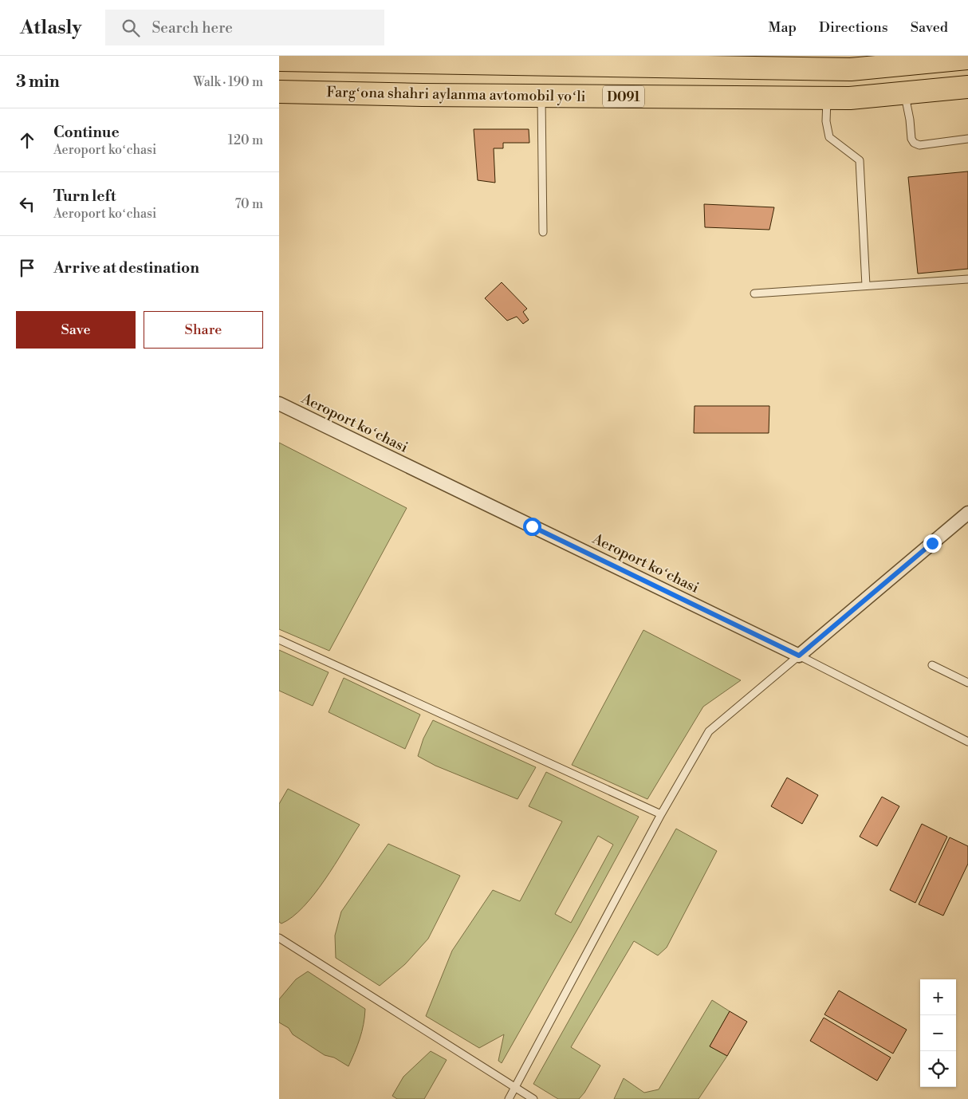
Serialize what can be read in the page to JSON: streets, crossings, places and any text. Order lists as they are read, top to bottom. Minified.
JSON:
{"streets":{"highway":["Fargʻona shahri aylanma avtomobil yoʻli","D091"],"street":["Aeroport koʻchasi"]},"page":{"header":"Atlasly","search":"Search here","nav":["Map","Directions","Saved"],"heading":["3 min","Walk · 190 m"],"list":[["Continue","Aeroport koʻchasi","120 m"],["Turn left","Aeroport koʻchasi","70 m"],"Arrive at destination"],"buttons":["Save","Share"],"map_buttons":["+","−"]}}
